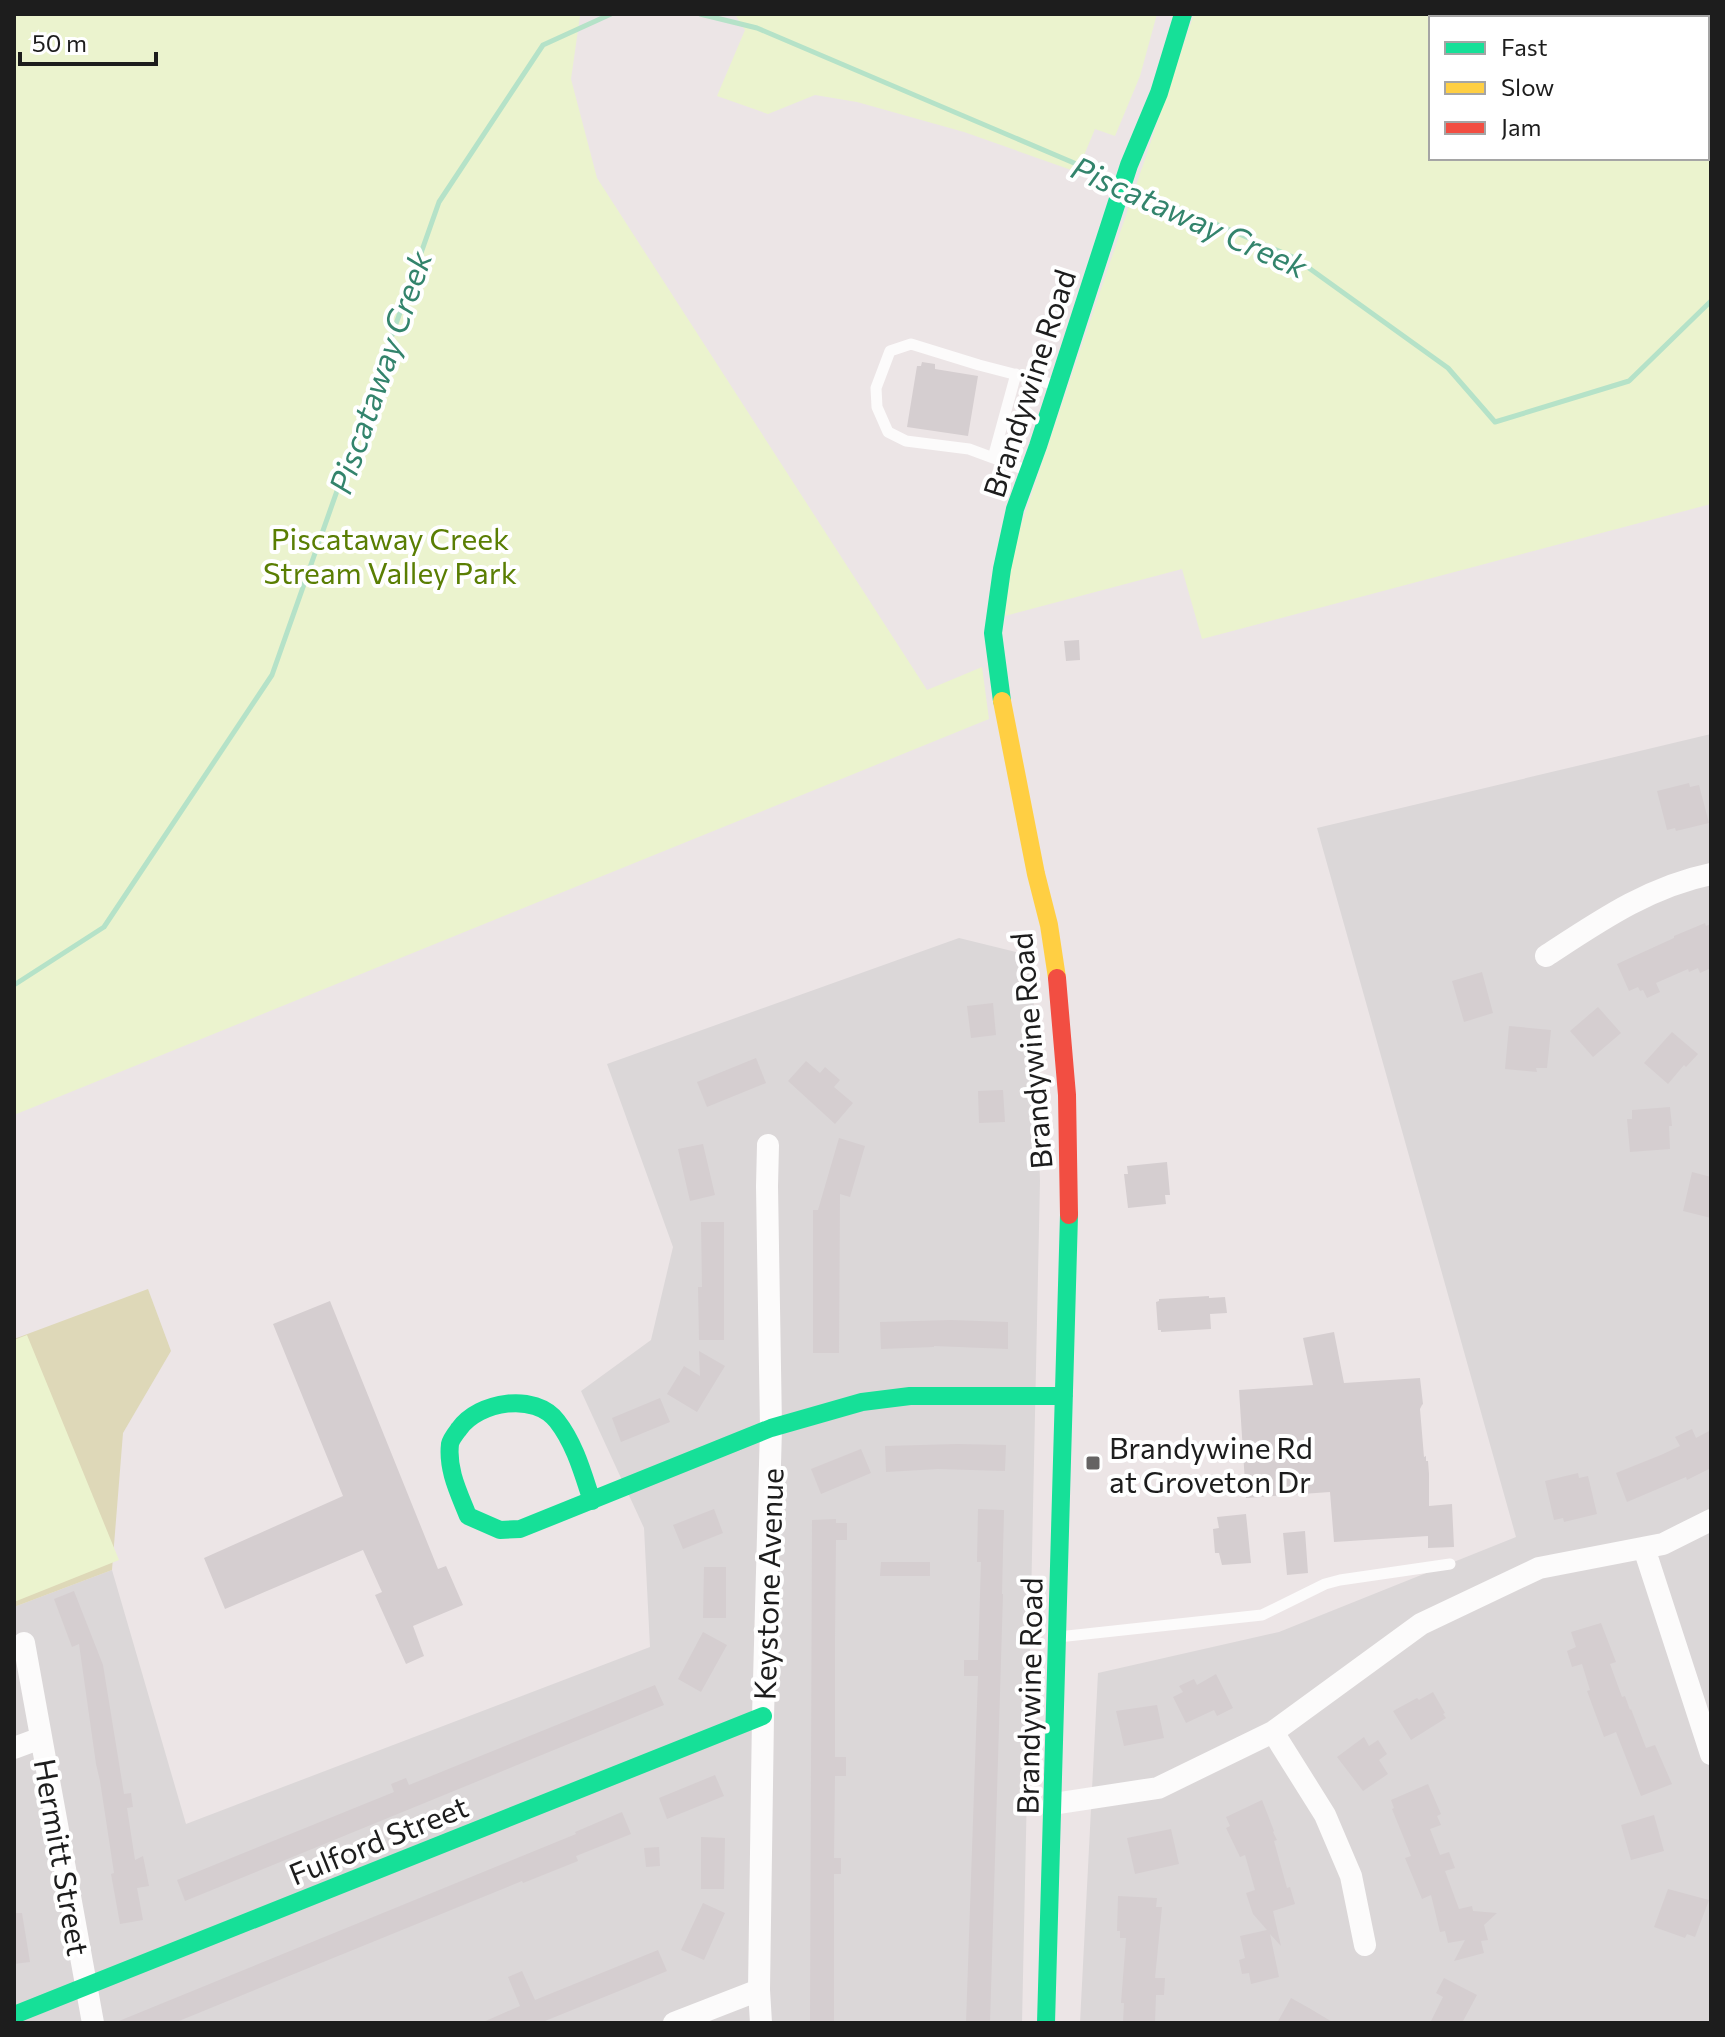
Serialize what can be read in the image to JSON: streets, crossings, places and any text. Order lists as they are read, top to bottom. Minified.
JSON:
{"streets":{"main road":["Brandywine Road","Fulford Street"],"street":["Keystone Avenue","Hermitt Street"]},"crossings":[["Keystone Avenue","Fulford Street"],["Fulford Street","Hermitt Street"]],"water":["Piscataway Creek"],"parks":["Piscataway Creek Stream Valley Park"],"places":{"transit":["Brandywine Rd at Groveton Dr"]},"legend":["Fast","Slow","Jam"],"scale_bar":"50 m"}
